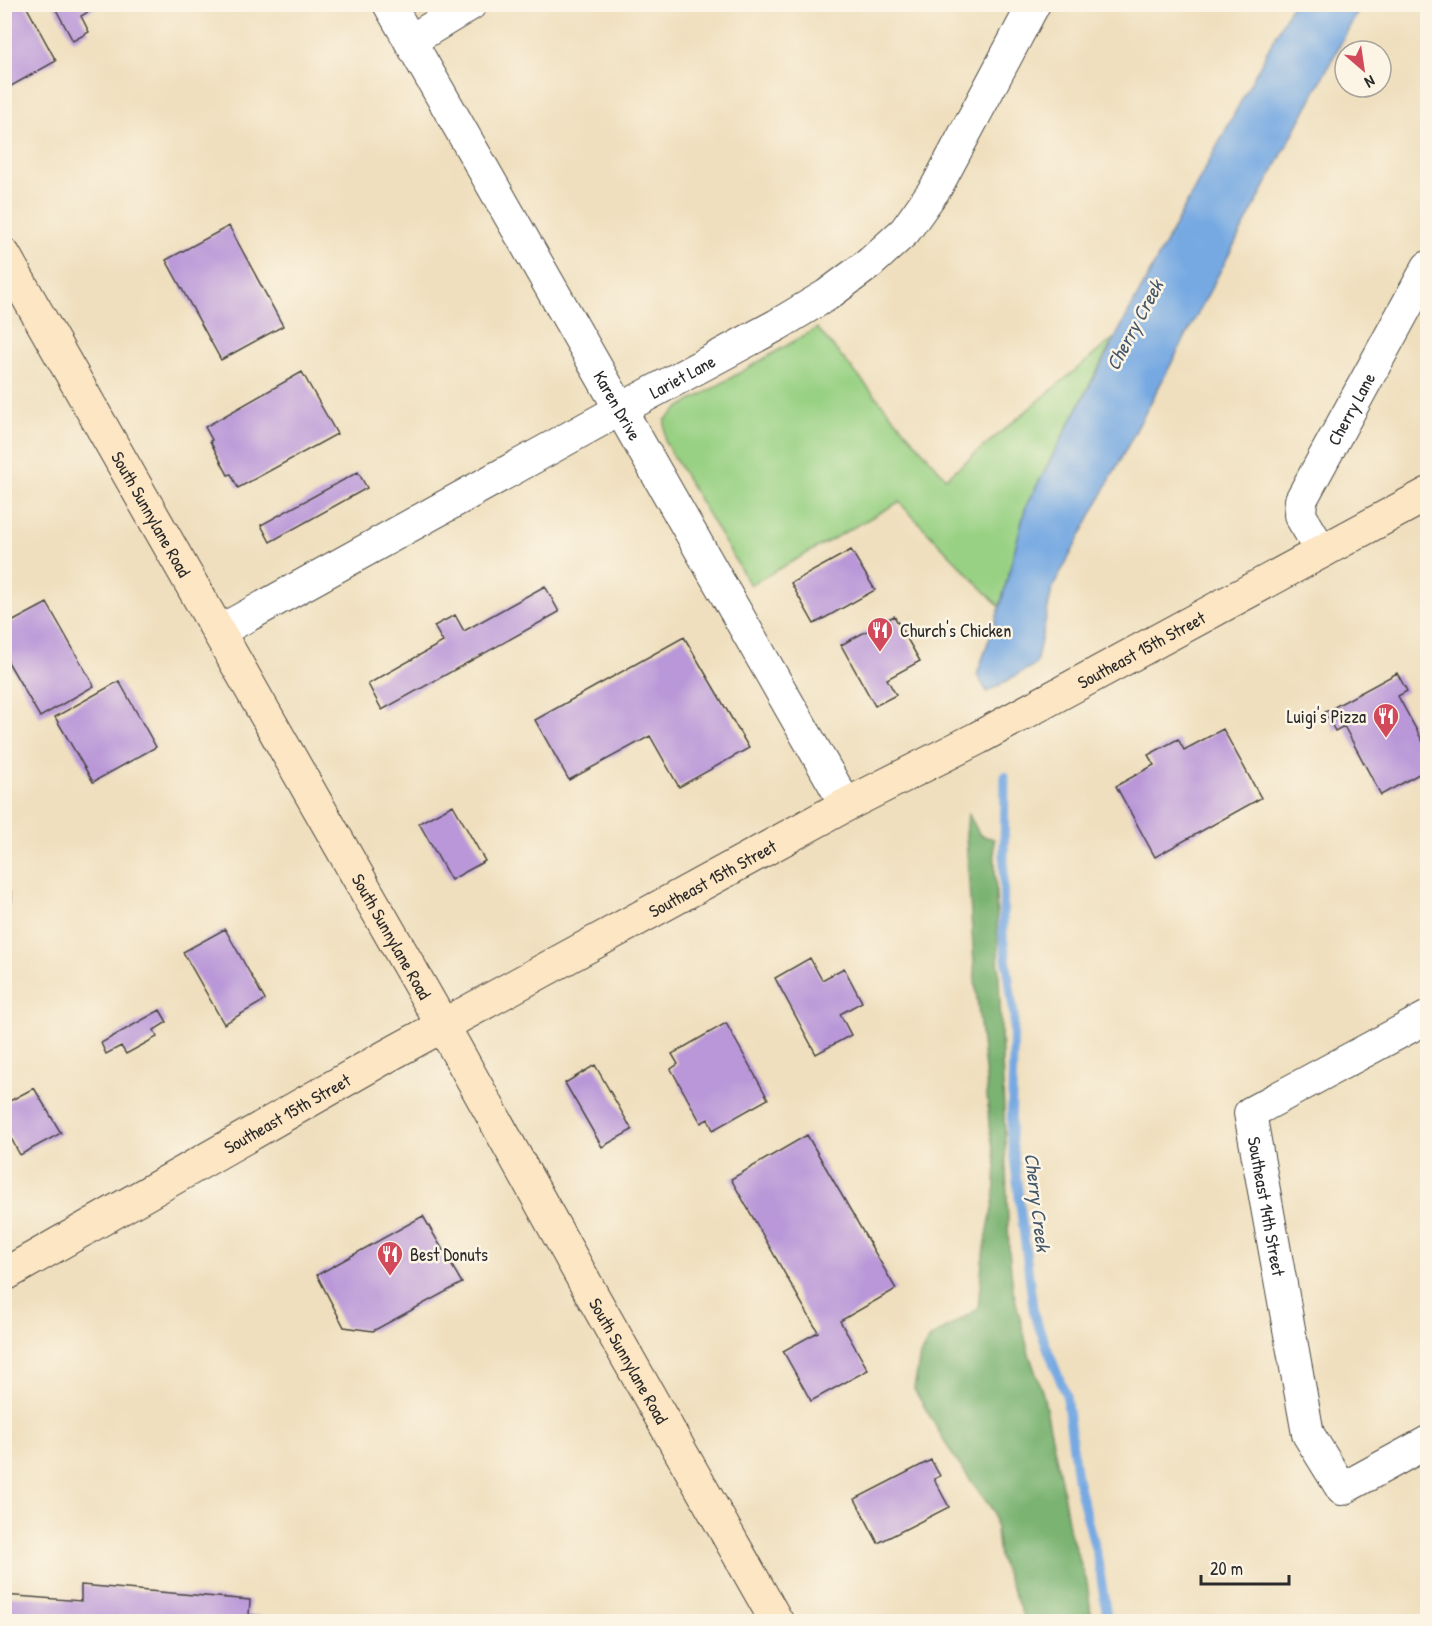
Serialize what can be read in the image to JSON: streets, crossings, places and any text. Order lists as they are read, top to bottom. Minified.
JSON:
{"streets":{"main road":["South Sunnylane Road","Southeast 15th Street"],"street":["Lariet Lane","Karen Drive","Cherry Lane","Southeast 14th Street"]},"crossings":[["Lariet Lane","Karen Drive"],["Lariet Lane","South Sunnylane Road"],["Karen Drive","Southeast 15th Street"],["Cherry Lane","Southeast 15th Street"],["South Sunnylane Road","Southeast 15th Street"]],"water":["Cherry Creek"],"places":{"restaurant":["Church's Chicken","Luigi's Pizza","Best Donuts"]},"scale_bar":"20 m","north":"bottom right"}
